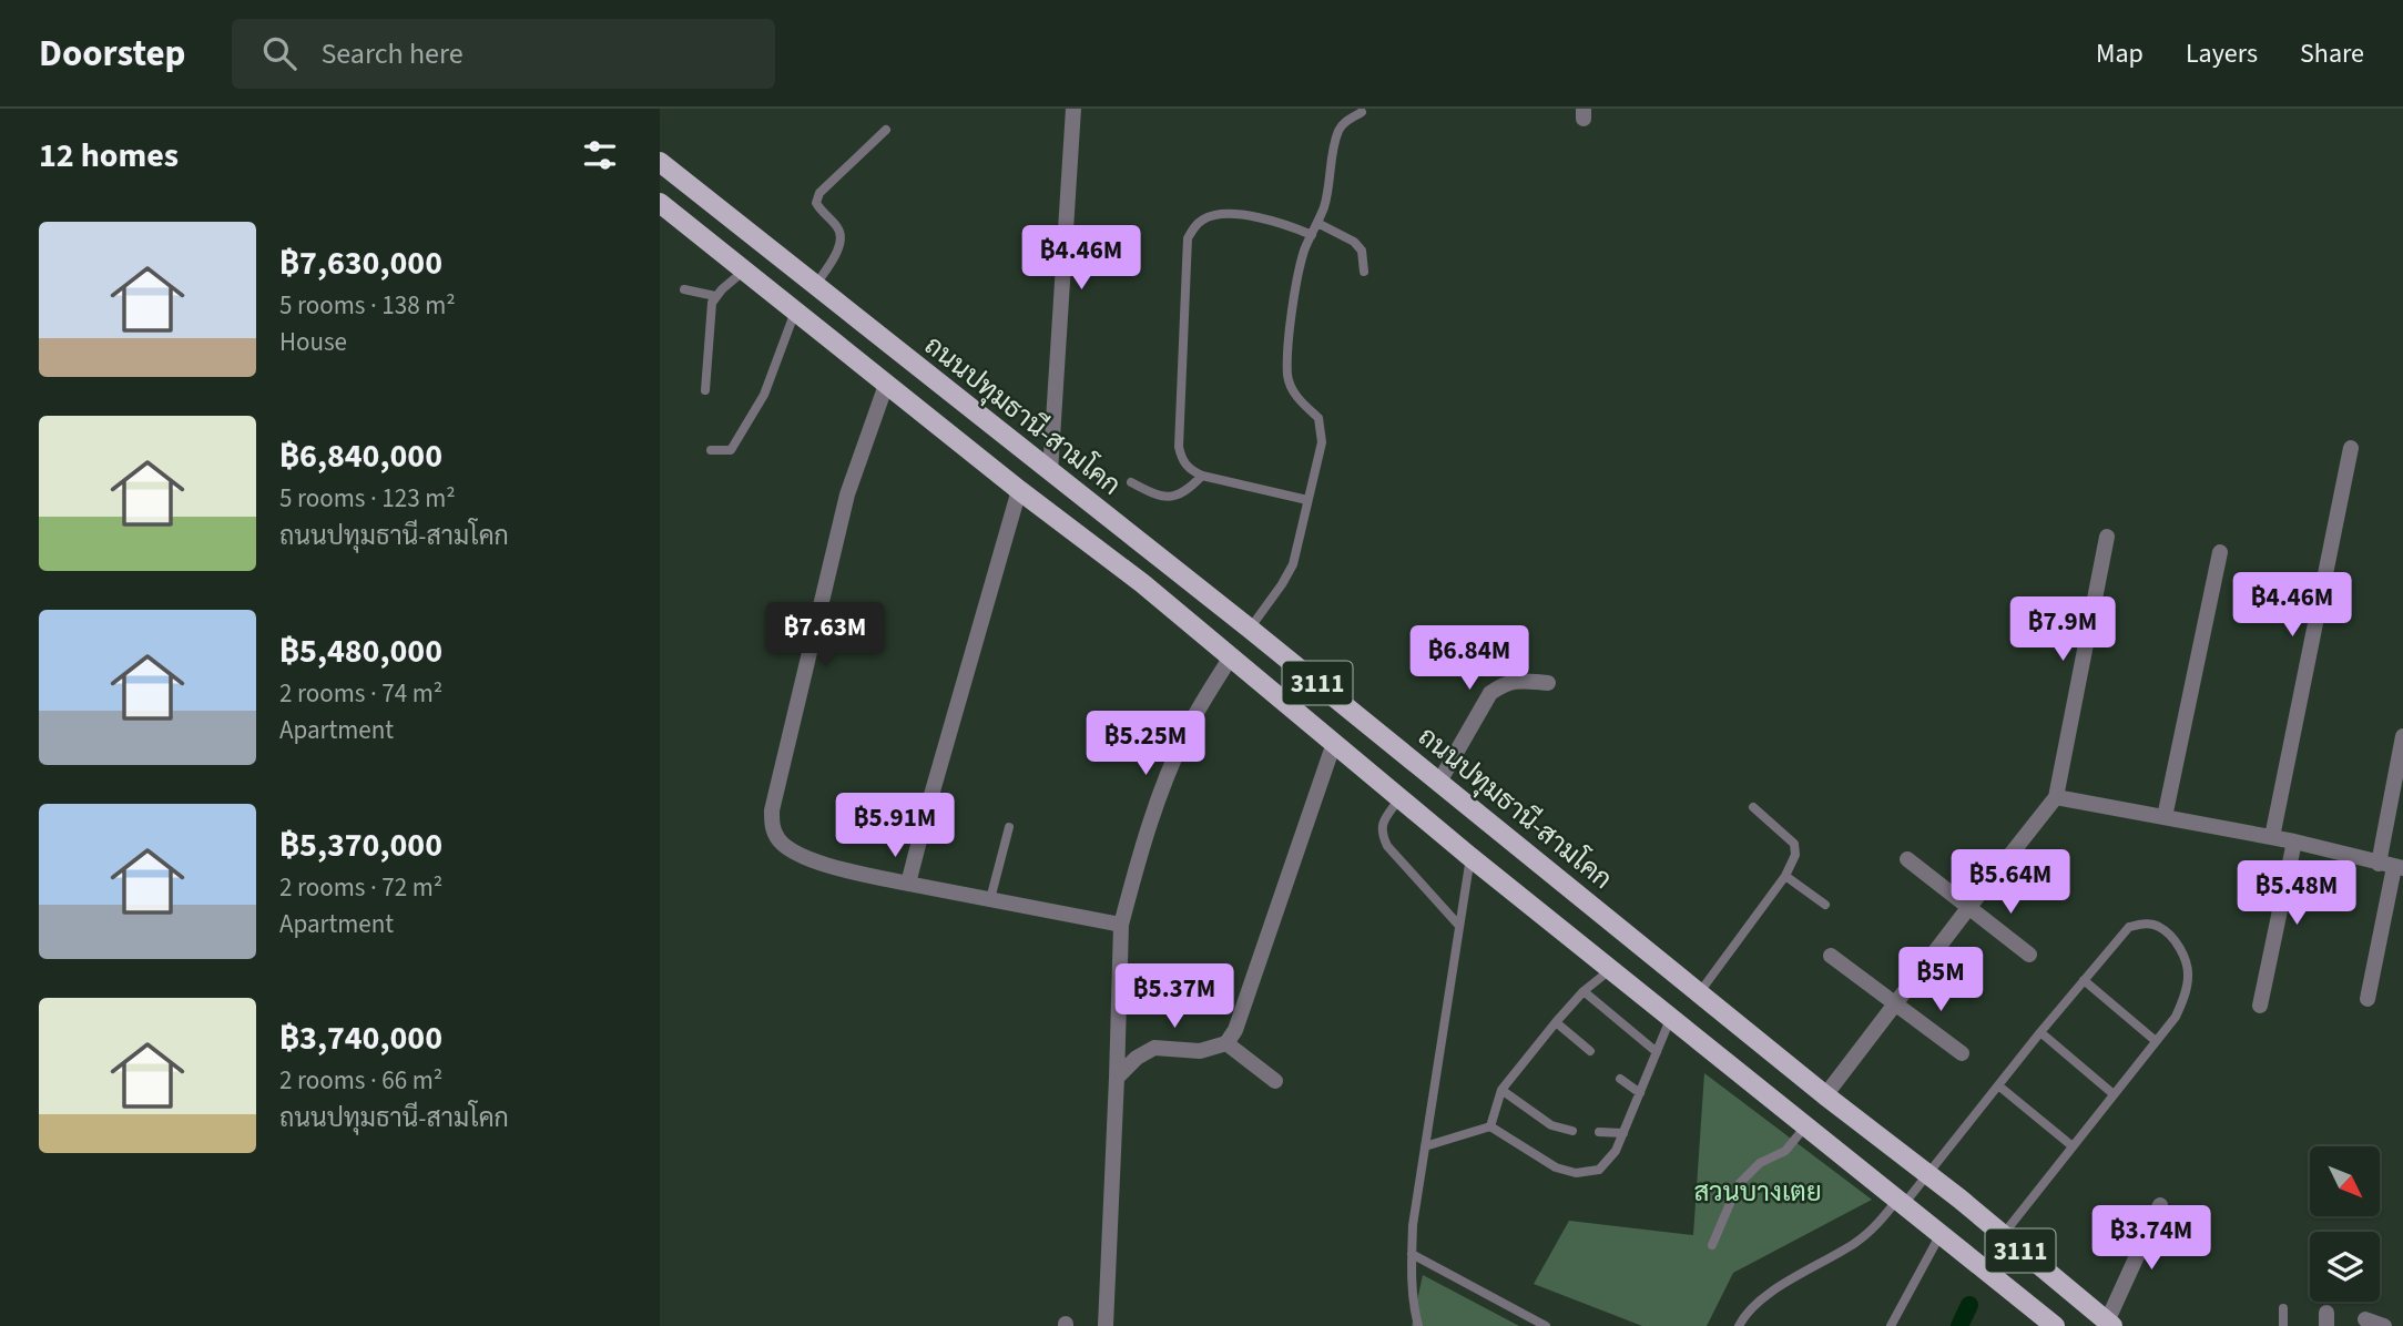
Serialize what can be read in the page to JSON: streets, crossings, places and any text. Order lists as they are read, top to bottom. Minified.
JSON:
{"streets":{"main road":["ถนนปทุมธานี-สามโคก","3111"]},"parks":["สวนบางเตย"],"north":"bottom right","page":{"header":"Doorstep","search":"Search here","nav":["Map","Layers","Share"],"heading":"12 homes","list":[{"name":"฿7,630,000","note":"5 rooms · 138 m² · House"},{"name":"฿6,840,000","note":"5 rooms · 123 m² · ถนนปทุมธานี-สามโคก"},{"name":"฿5,480,000","note":"2 rooms · 74 m² · Apartment"},{"name":"฿5,370,000","note":"2 rooms · 72 m² · Apartment"},{"name":"฿3,740,000","note":"2 rooms · 66 m² · ถนนปทุมธานี-สามโคก"}],"price":["฿4.46M","฿4.46M","฿7.9M","฿7.63M","฿6.84M","฿5.25M","฿5.91M","฿5.64M","฿5.48M","฿5M","฿5.37M","฿3.74M"]}}
